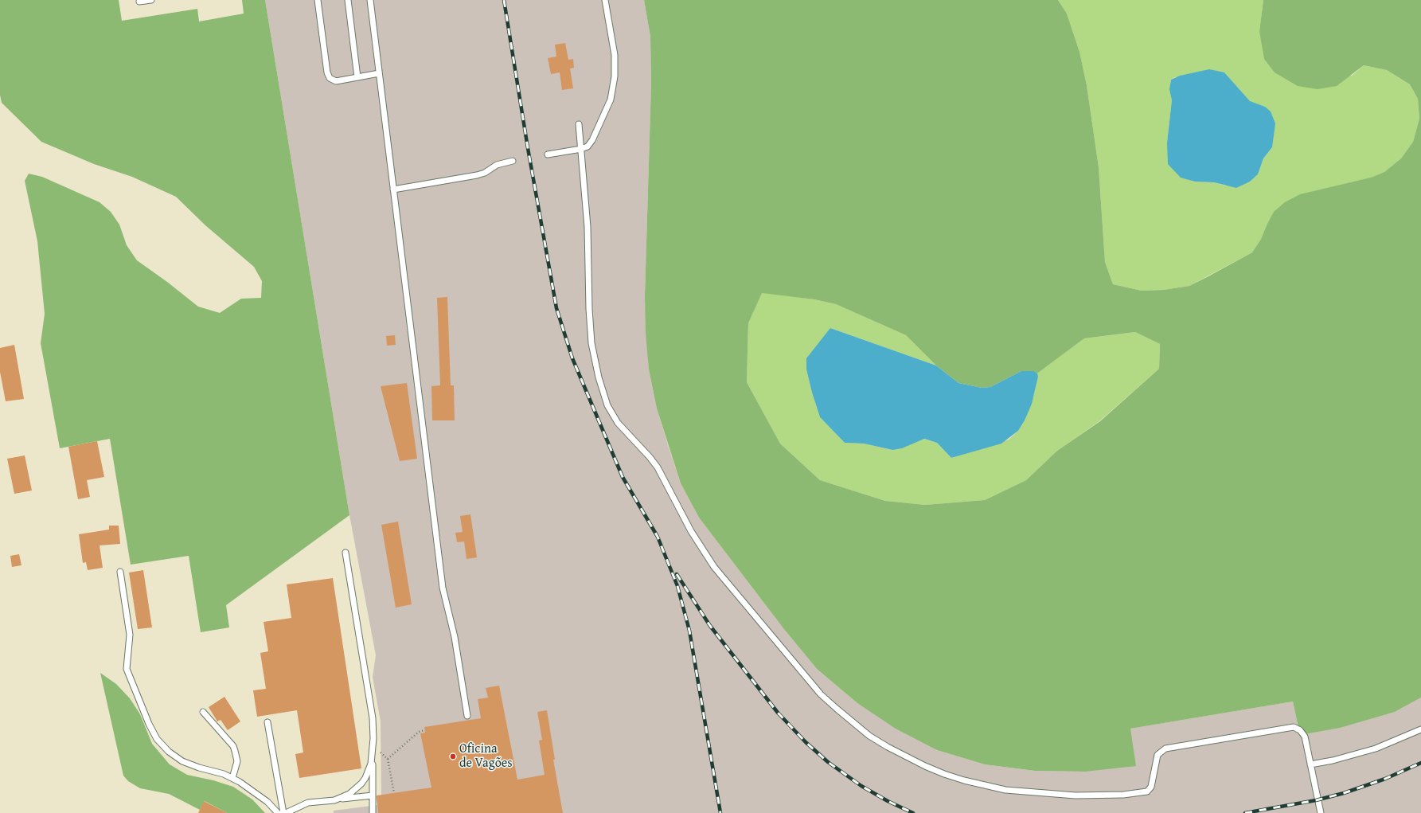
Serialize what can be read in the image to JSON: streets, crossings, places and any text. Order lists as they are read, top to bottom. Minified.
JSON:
{"places":["Oficina de Vagões"]}
